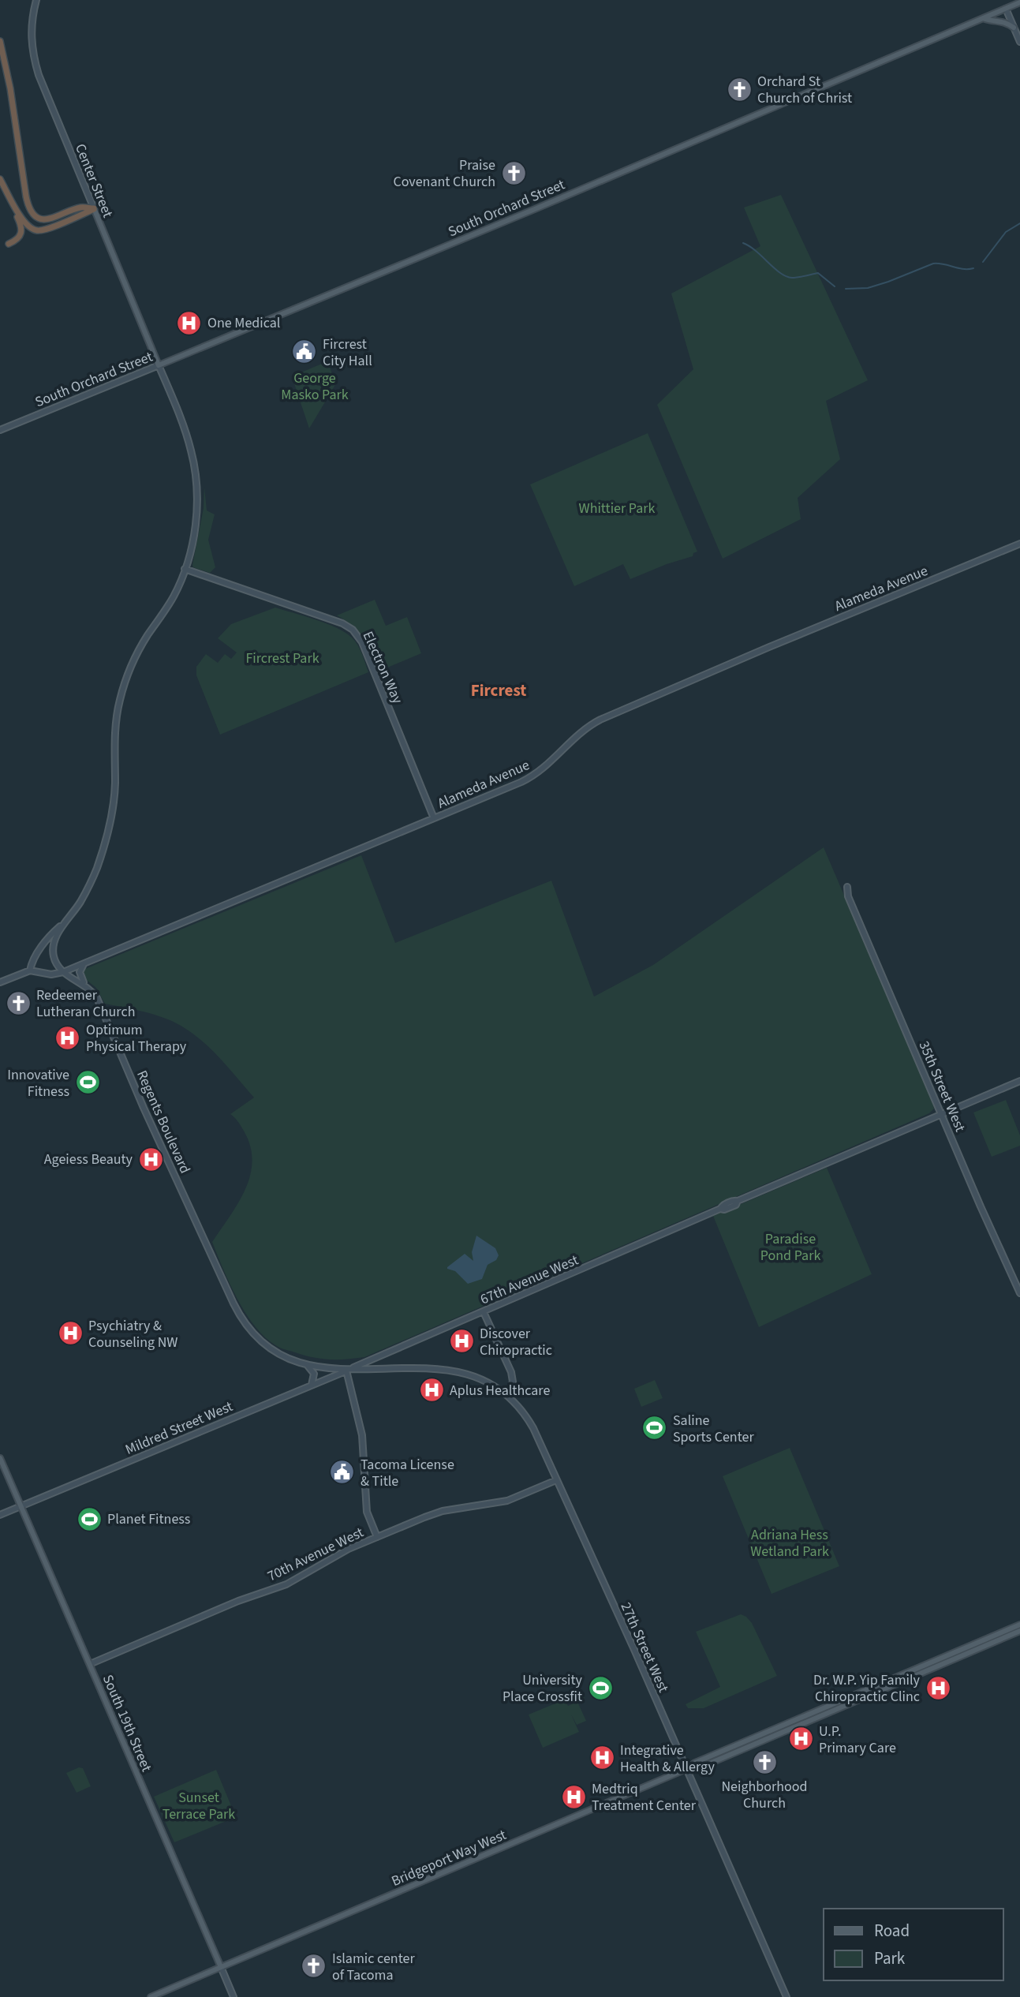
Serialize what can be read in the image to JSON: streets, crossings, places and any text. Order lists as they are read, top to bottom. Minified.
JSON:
{"streets":{"main road":["Center Street","South Orchard Street","South 19th Street","Bridgeport Way West"],"street":["Alameda Avenue","Electron Way","35th Street West","Regents Boulevard","67th Avenue West","Mildred Street West","70th Avenue West","27th Street West"]},"crossings":[["Center Street","South Orchard Street"],["Alameda Avenue","Electron Way"],["Alameda Avenue","Regents Boulevard"],["35th Street West","67th Avenue West"],["Regents Boulevard","67th Avenue West"],["Regents Boulevard","Mildred Street West"],["Regents Boulevard","27th Street West"],["67th Avenue West","Mildred Street West"],["Mildred Street West","South 19th Street"],["70th Avenue West","27th Street West"],["70th Avenue West","South 19th Street"],["27th Street West","Bridgeport Way West"],["South 19th Street","Bridgeport Way West"]],"districts":["Fircrest"],"parks":["George Masko Park","Whittier Park","Fircrest Park","Paradise Pond Park","Adriana Hess Wetland Park","Sunset Terrace Park"],"places":{"church":["Orchard St Church of Christ","Praise Covenant Church","Redeemer Lutheran Church","Neighborhood Church","Islamic center of Tacoma"],"hospital":["One Medical","Optimum Physical Therapy","Ageiess Beauty","Psychiatry & Counseling NW","Discover Chiropractic","Aplus Healthcare","Dr. W.P. Yip Family Chiropractic Clinc","U.P. Primary Care","Integrative Health & Allergy","Medtriq Treatment Center"],"public building":["Fircrest City Hall","Tacoma License & Title"],"sports":["Innovative Fitness","Saline Sports Center","Planet Fitness","University Place Crossfit"]},"legend":["Road","Park"]}
